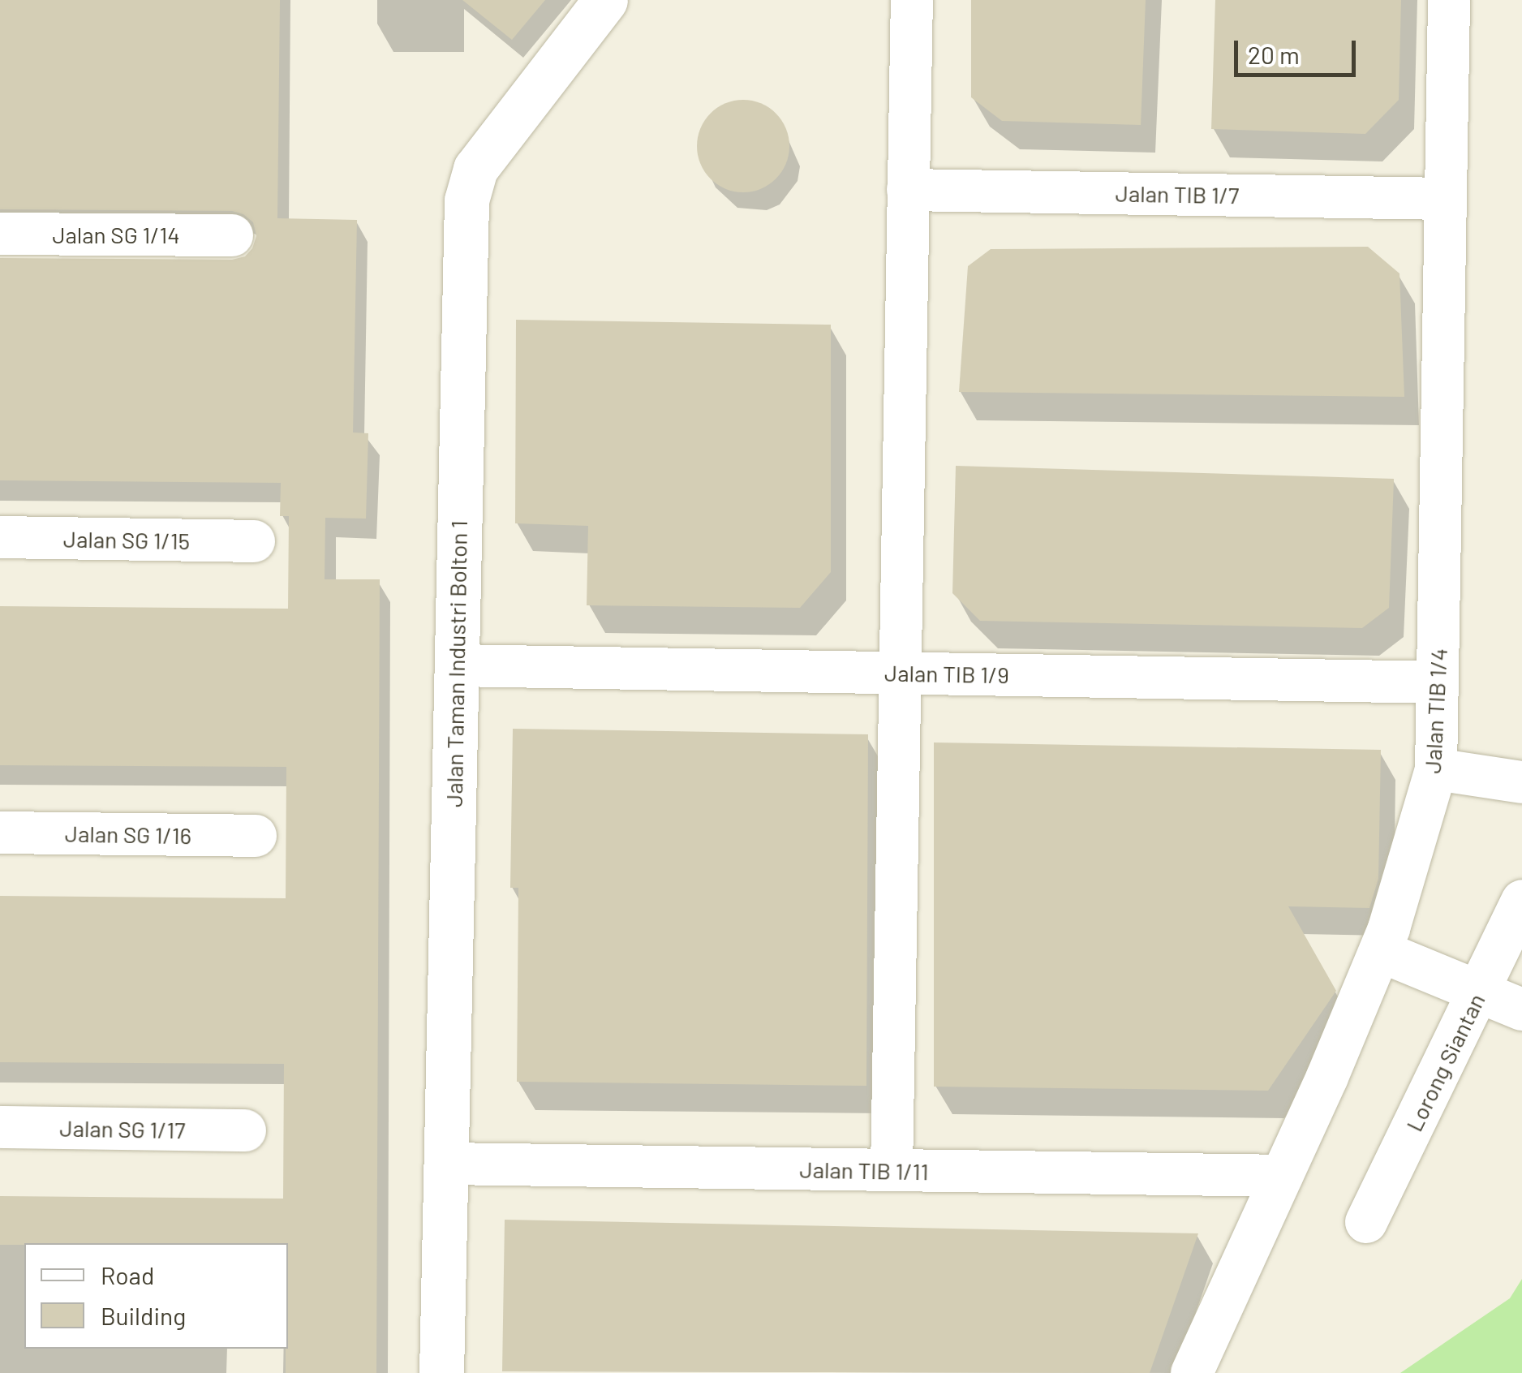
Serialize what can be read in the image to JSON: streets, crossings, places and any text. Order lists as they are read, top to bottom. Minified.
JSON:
{"streets":{"street":["Jalan TIB 1/7","Jalan SG 1/14","Jalan SG 1/15","Jalan Taman Industri Bolton 1","Jalan TIB 1/9","Jalan TIB 1/4","Jalan SG 1/16","Lorong Siantan","Jalan SG 1/17","Jalan TIB 1/11"]},"crossings":[["Jalan TIB 1/7","Jalan TIB 1/4"],["Jalan Taman Industri Bolton 1","Jalan TIB 1/9"],["Jalan Taman Industri Bolton 1","Jalan TIB 1/11"],["Jalan TIB 1/9","Jalan TIB 1/4"],["Jalan TIB 1/4","Jalan TIB 1/11"]],"legend":["Road","Building"],"scale_bar":"20 m"}
